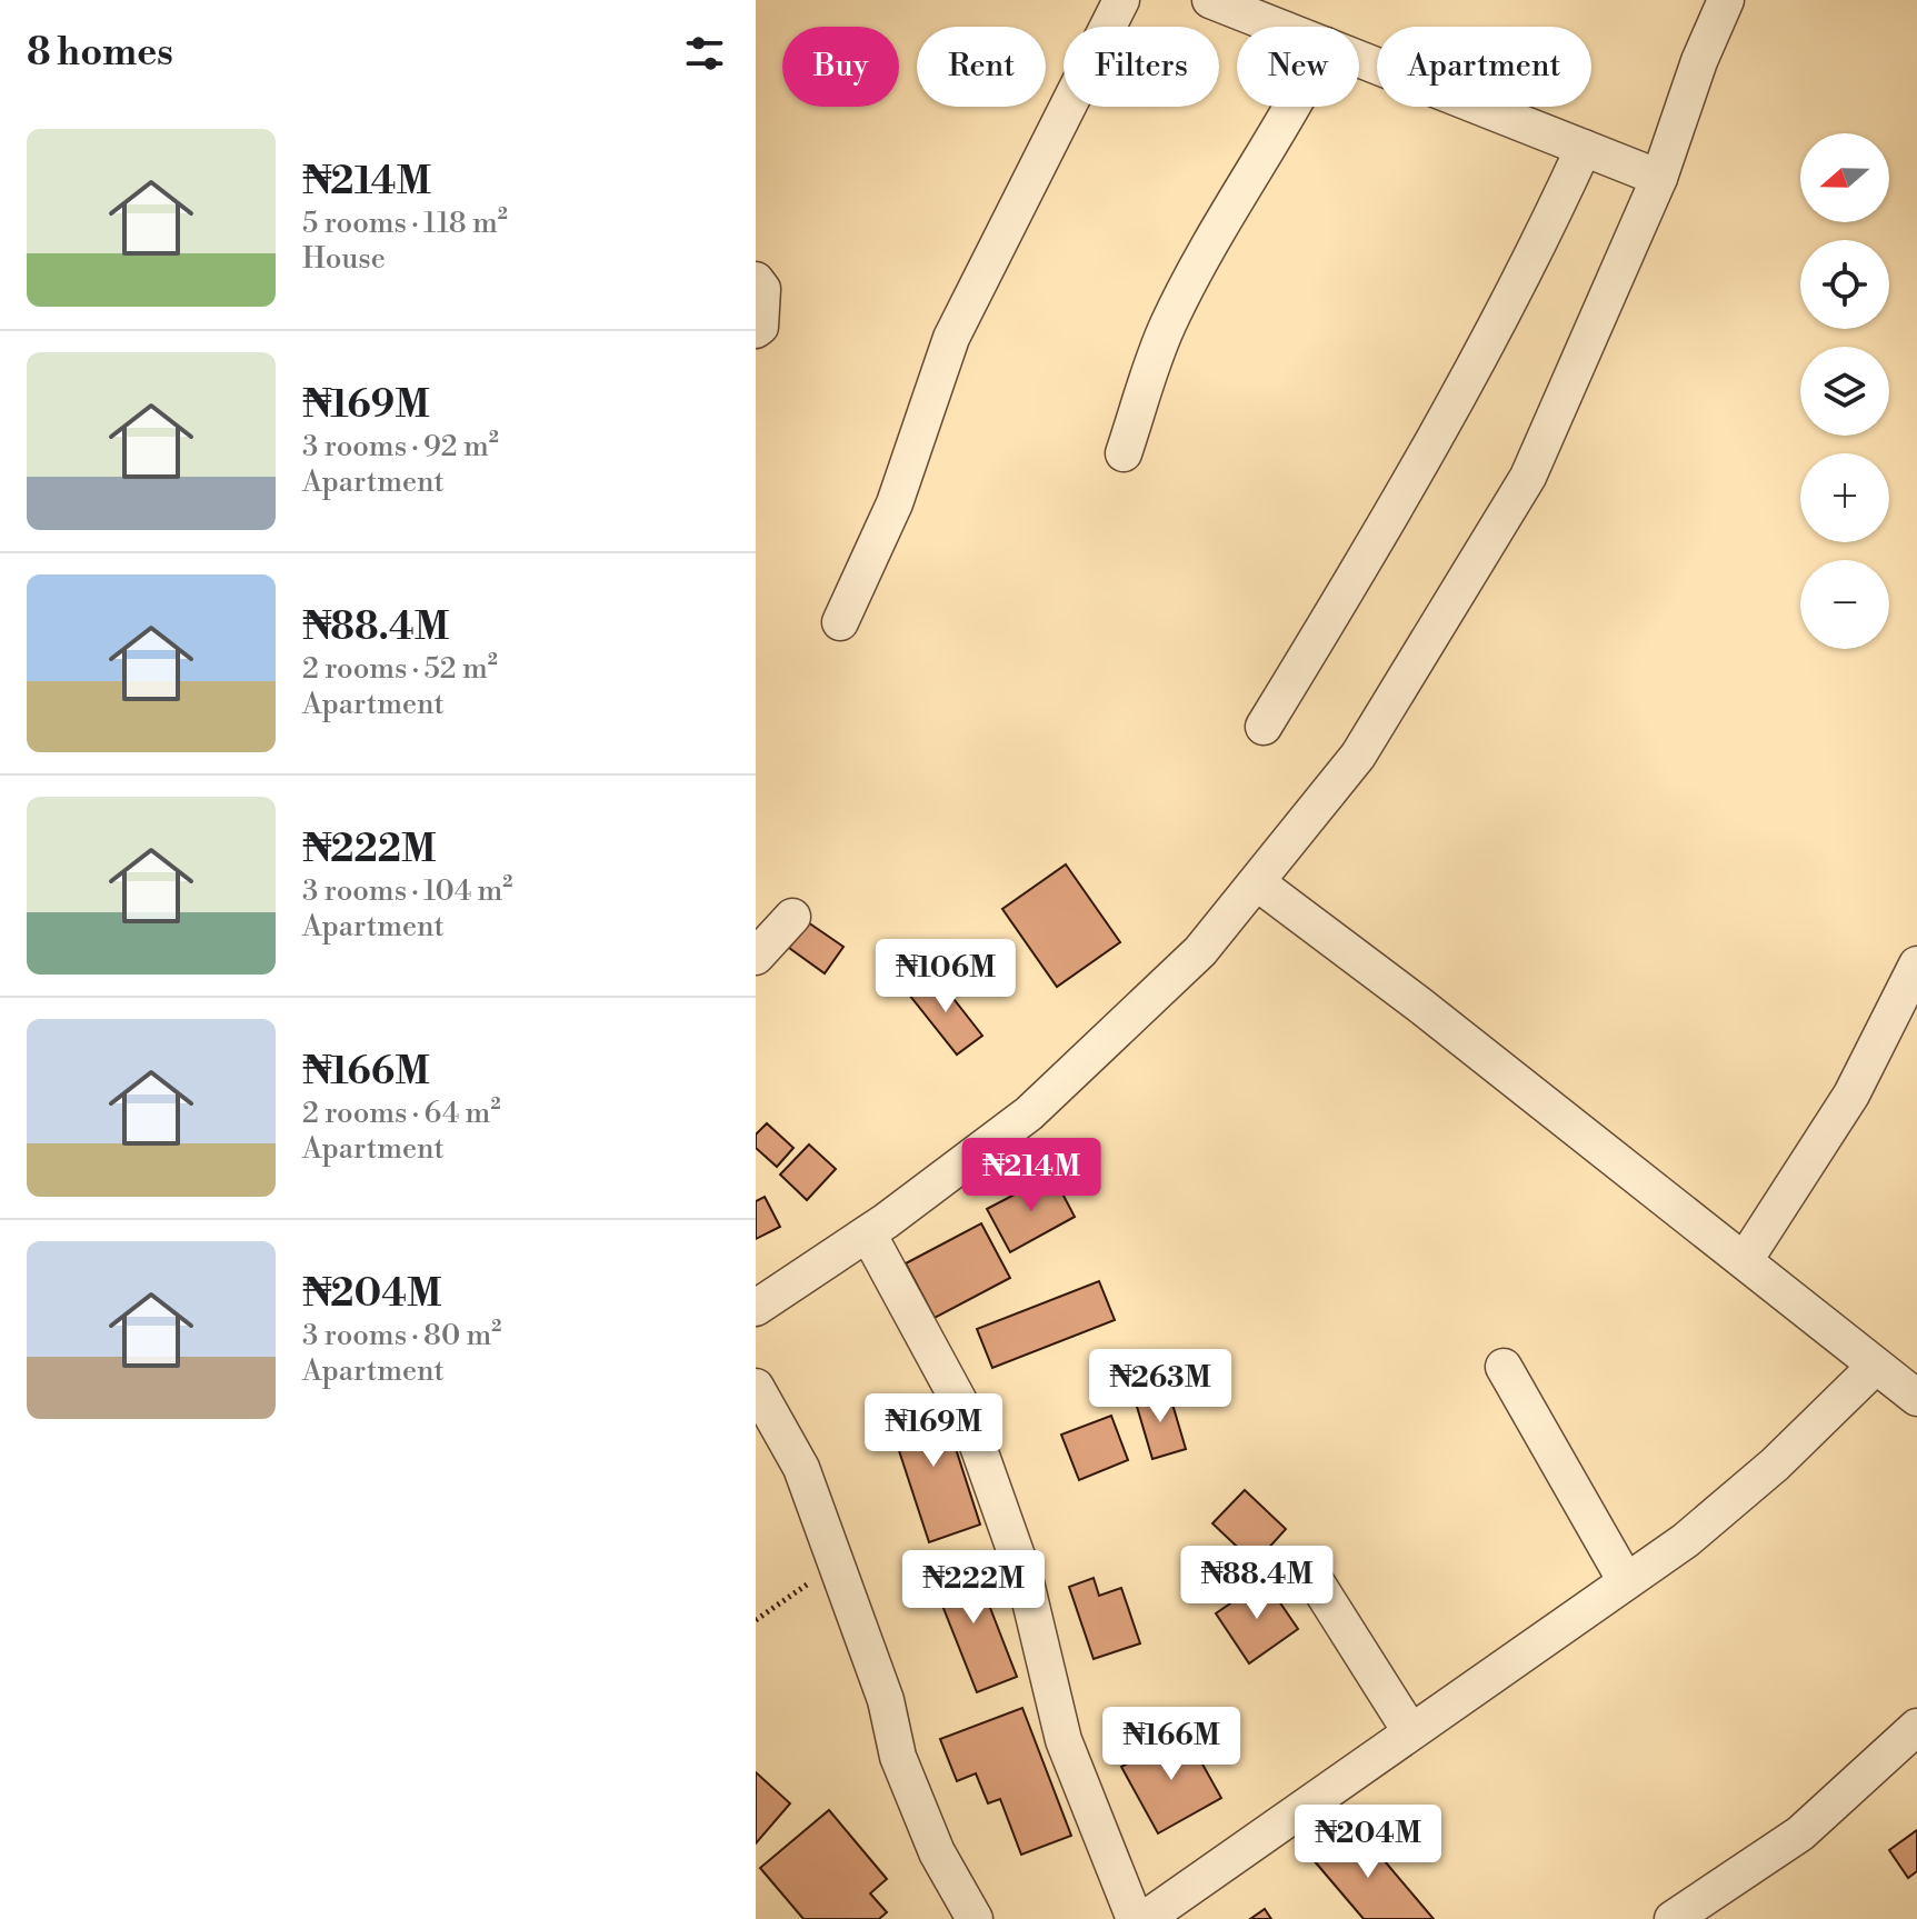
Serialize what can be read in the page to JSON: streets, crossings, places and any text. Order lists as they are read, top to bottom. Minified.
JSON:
{"north":"left","page":{"heading":"8 homes","chip":["Buy","Rent","Filters","New","Apartment"],"list":[{"name":"₦214M","note":"5 rooms · 118 m² · House"},{"name":"₦169M","note":"3 rooms · 92 m² · Apartment"},{"name":"₦88.4M","note":"2 rooms · 52 m² · Apartment"},{"name":"₦222M","note":"3 rooms · 104 m² · Apartment"},{"name":"₦166M","note":"2 rooms · 64 m² · Apartment"},{"name":"₦204M","note":"3 rooms · 80 m² · Apartment"}],"map_buttons":["+","−"],"price":["₦106M","₦214M","₦263M","₦169M","₦88.4M","₦222M","₦166M","₦204M"]}}
